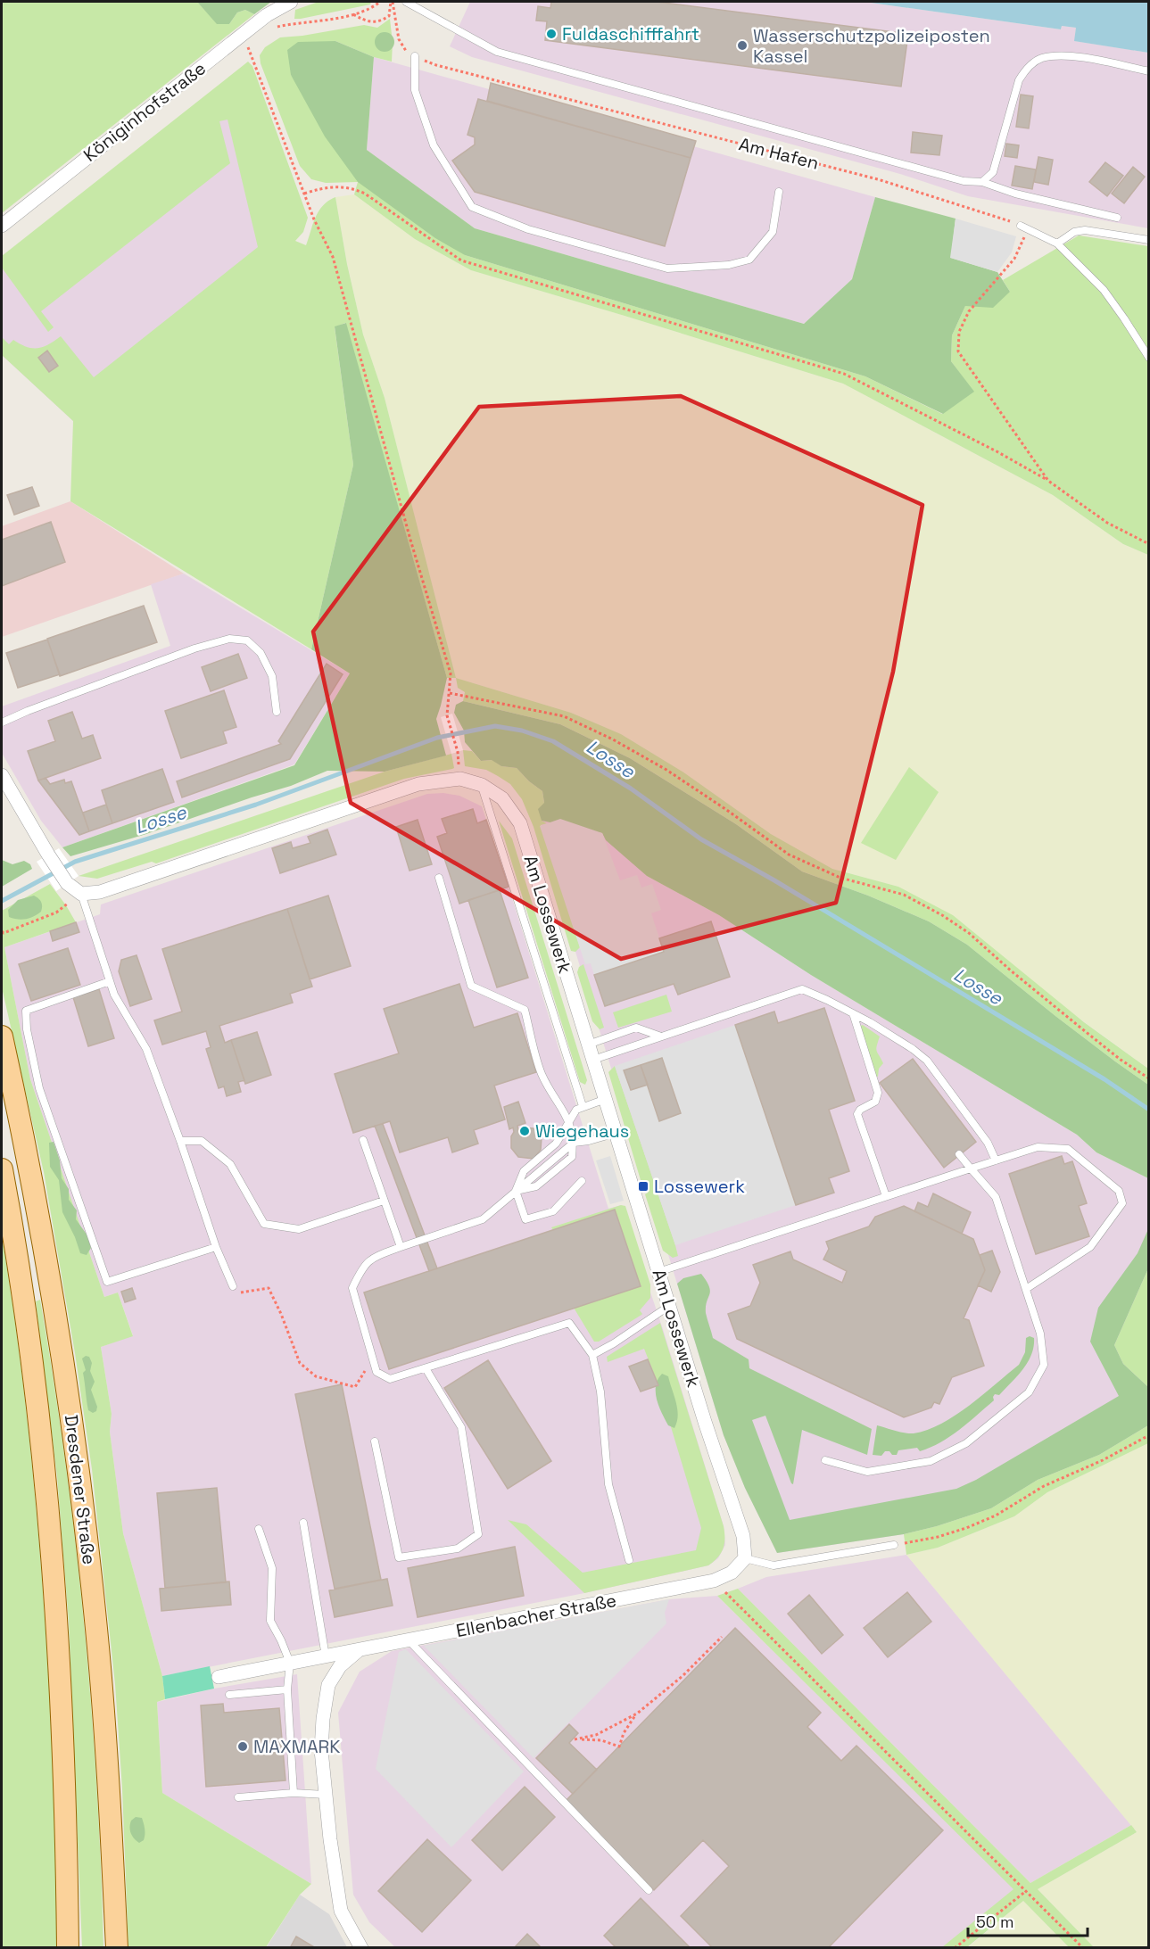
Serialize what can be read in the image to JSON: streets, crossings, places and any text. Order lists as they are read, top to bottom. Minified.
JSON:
{"streets":{"main road":["Dresdener Straße"],"street":["Königinhofstraße","Am Lossewerk","Ellenbacher Straße"],"path":["Am Hafen"]},"water":["Losse"],"places":{"other":["Fuldaschifffahrt","Wasserschutzpolizeiposten Kassel","Wiegehaus","MAXMARK"],"transit":["Lossewerk"]},"scale_bar":"50 m"}
